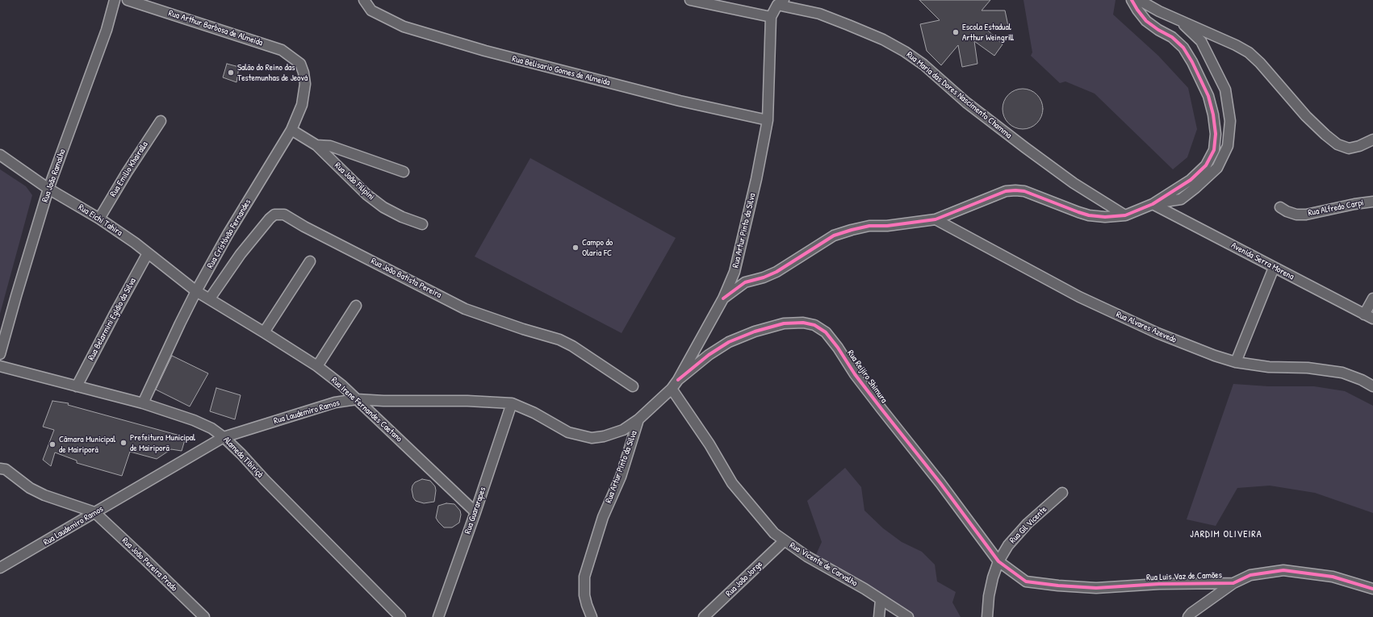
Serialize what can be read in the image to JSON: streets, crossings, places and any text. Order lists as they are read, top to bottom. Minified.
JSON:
{"streets":{"street":["Rua Arthur Barbosa de Almeida","Rua Belisario Gomes de Almeida","Rua Maria das Dores Nascimento Chamma","Rua Emilio Khairalla","Rua João Ramalho","Rua João Filipini","Rua Alfredo Carpi","Rua Eichi Tahira","Rua Artur Pinto da Silva","Rua Cristóvão Fernandes","Avenida Serra Morena","Rua João Batista Pereira","Rua Belarmini Egídio da Silva","Rua Alvares Azevedo","Rua Reijiro Shimura","Rua Irene Fernandes Caetano","Rua Laudemiro Ramos","Alameda Tibiriçá","Rua Guararapes","Rua Gil Vicente","Rua João Pereira Prado","Rua Vicente de Carvalho","Rua Luis Vaz de Camões","Rua João Jorge"]},"crossings":[["Rua Arthur Barbosa de Almeida","Rua Cristóvão Fernandes"],["Rua Belisario Gomes de Almeida","Rua Artur Pinto da Silva"],["Rua Emilio Khairalla","Rua Eichi Tahira"],["Rua João Ramalho","Rua Eichi Tahira"],["Rua João Filipini","Rua Cristóvão Fernandes"],["Rua Eichi Tahira","Rua Cristóvão Fernandes"],["Rua Eichi Tahira","Rua Belarmini Egídio da Silva"],["Rua Eichi Tahira","Rua Irene Fernandes Caetano"],["Rua Artur Pinto da Silva","Rua Reijiro Shimura"],["Rua Artur Pinto da Silva","Rua Laudemiro Ramos"],["Rua Artur Pinto da Silva","Rua Vicente de Carvalho"],["Rua Cristóvão Fernandes","Rua Irene Fernandes Caetano"],["Rua Cristóvão Fernandes","Alameda Tibiriçá"],["Rua João Batista Pereira","Rua Irene Fernandes Caetano"],["Rua Belarmini Egídio da Silva","Alameda Tibiriçá"],["Rua Reijiro Shimura","Rua Gil Vicente"],["Rua Reijiro Shimura","Rua Luis Vaz de Camões"],["Rua Irene Fernandes Caetano","Rua Laudemiro Ramos"],["Rua Irene Fernandes Caetano","Rua Guararapes"],["Rua Laudemiro Ramos","Alameda Tibiriçá"],["Rua Laudemiro Ramos","Rua Guararapes"],["Rua Laudemiro Ramos","Rua João Pereira Prado"],["Rua Gil Vicente","Rua Luis Vaz de Camões"],["Rua Vicente de Carvalho","Rua João Jorge"]],"districts":["JARDIM OLIVEIRA"],"places":["Escola Estadual Arthur Weingrill","Salão do Reino das Testemunhas de Jeová","Campo do Olaria FC","Prefeitura Municipal de Mairiporã","Câmara Municipal de Mairiporã"]}
